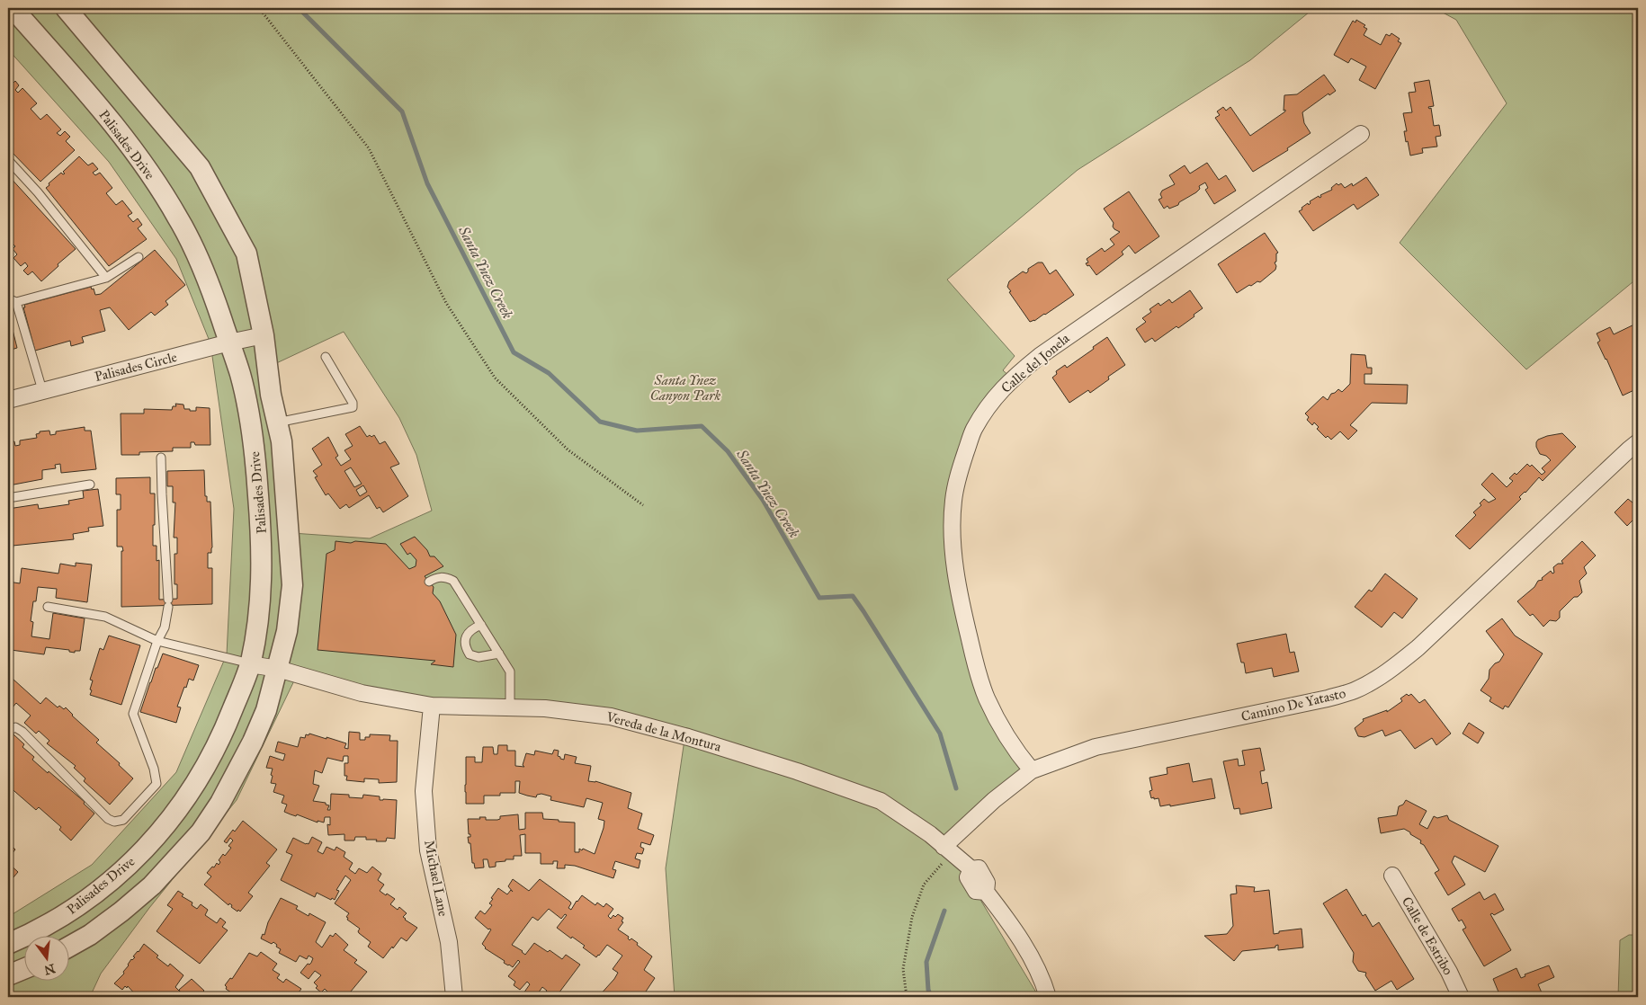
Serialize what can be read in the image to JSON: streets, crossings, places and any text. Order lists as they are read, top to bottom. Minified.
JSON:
{"streets":{"street":["Palisades Drive","Calle del Jonela","Palisades Circle","Camino De Yatasto","Vereda de la Montura","Michael Lane","Calle de Estribo"]},"crossings":[["Palisades Drive","Palisades Circle"],["Palisades Drive","Vereda de la Montura"],["Calle del Jonela","Camino De Yatasto"],["Camino De Yatasto","Vereda de la Montura"],["Vereda de la Montura","Michael Lane"]],"water":["Santa Ynez Creek"],"parks":["Santa Ynez Canyon Park"],"north":"bottom"}
